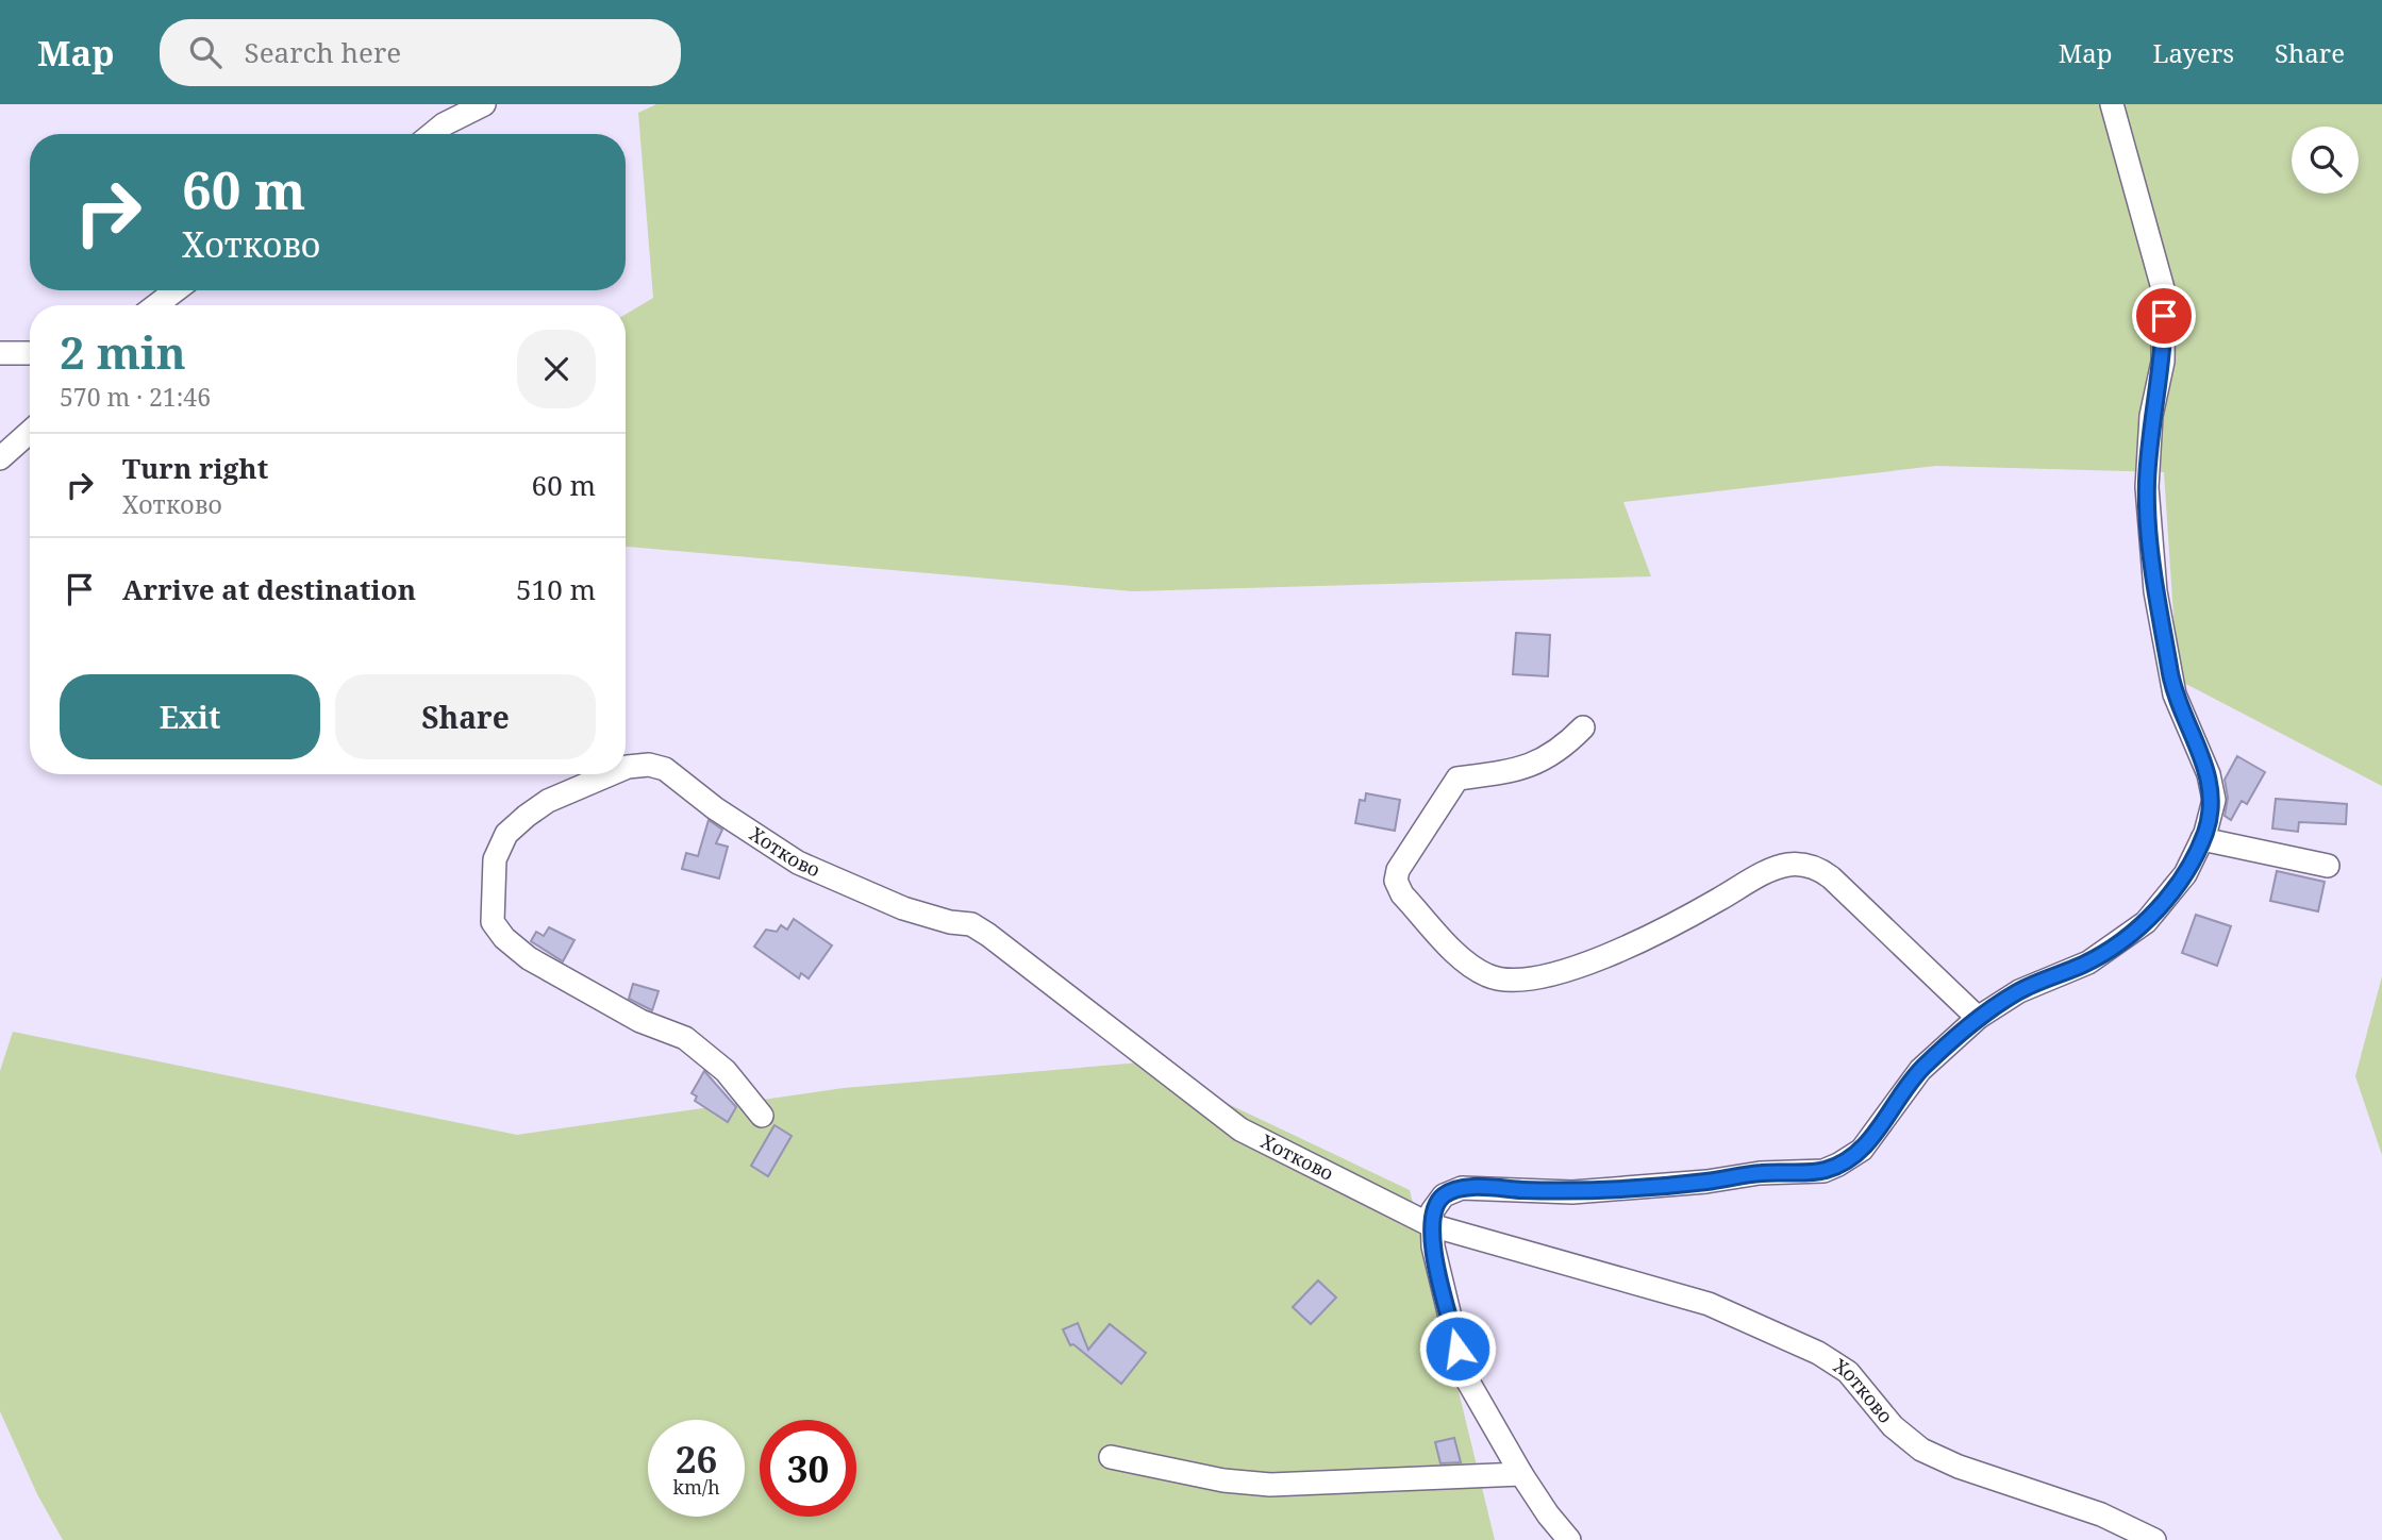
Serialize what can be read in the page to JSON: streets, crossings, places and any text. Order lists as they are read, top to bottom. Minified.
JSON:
{"streets":{"street":["Хотково"]},"page":{"header":"Map","search":"Search here","nav":["Map","Layers","Share"],"turn":["60 m","Хотково"],"heading":["2 min","570 m · 21:46"],"list":[{"name":"Turn right","note":"Хотково","value":"60 m"},{"name":"Arrive at destination","value":"510 m"}],"buttons":["Exit","Share"],"speed":"26 km/h","limit":"30"}}
